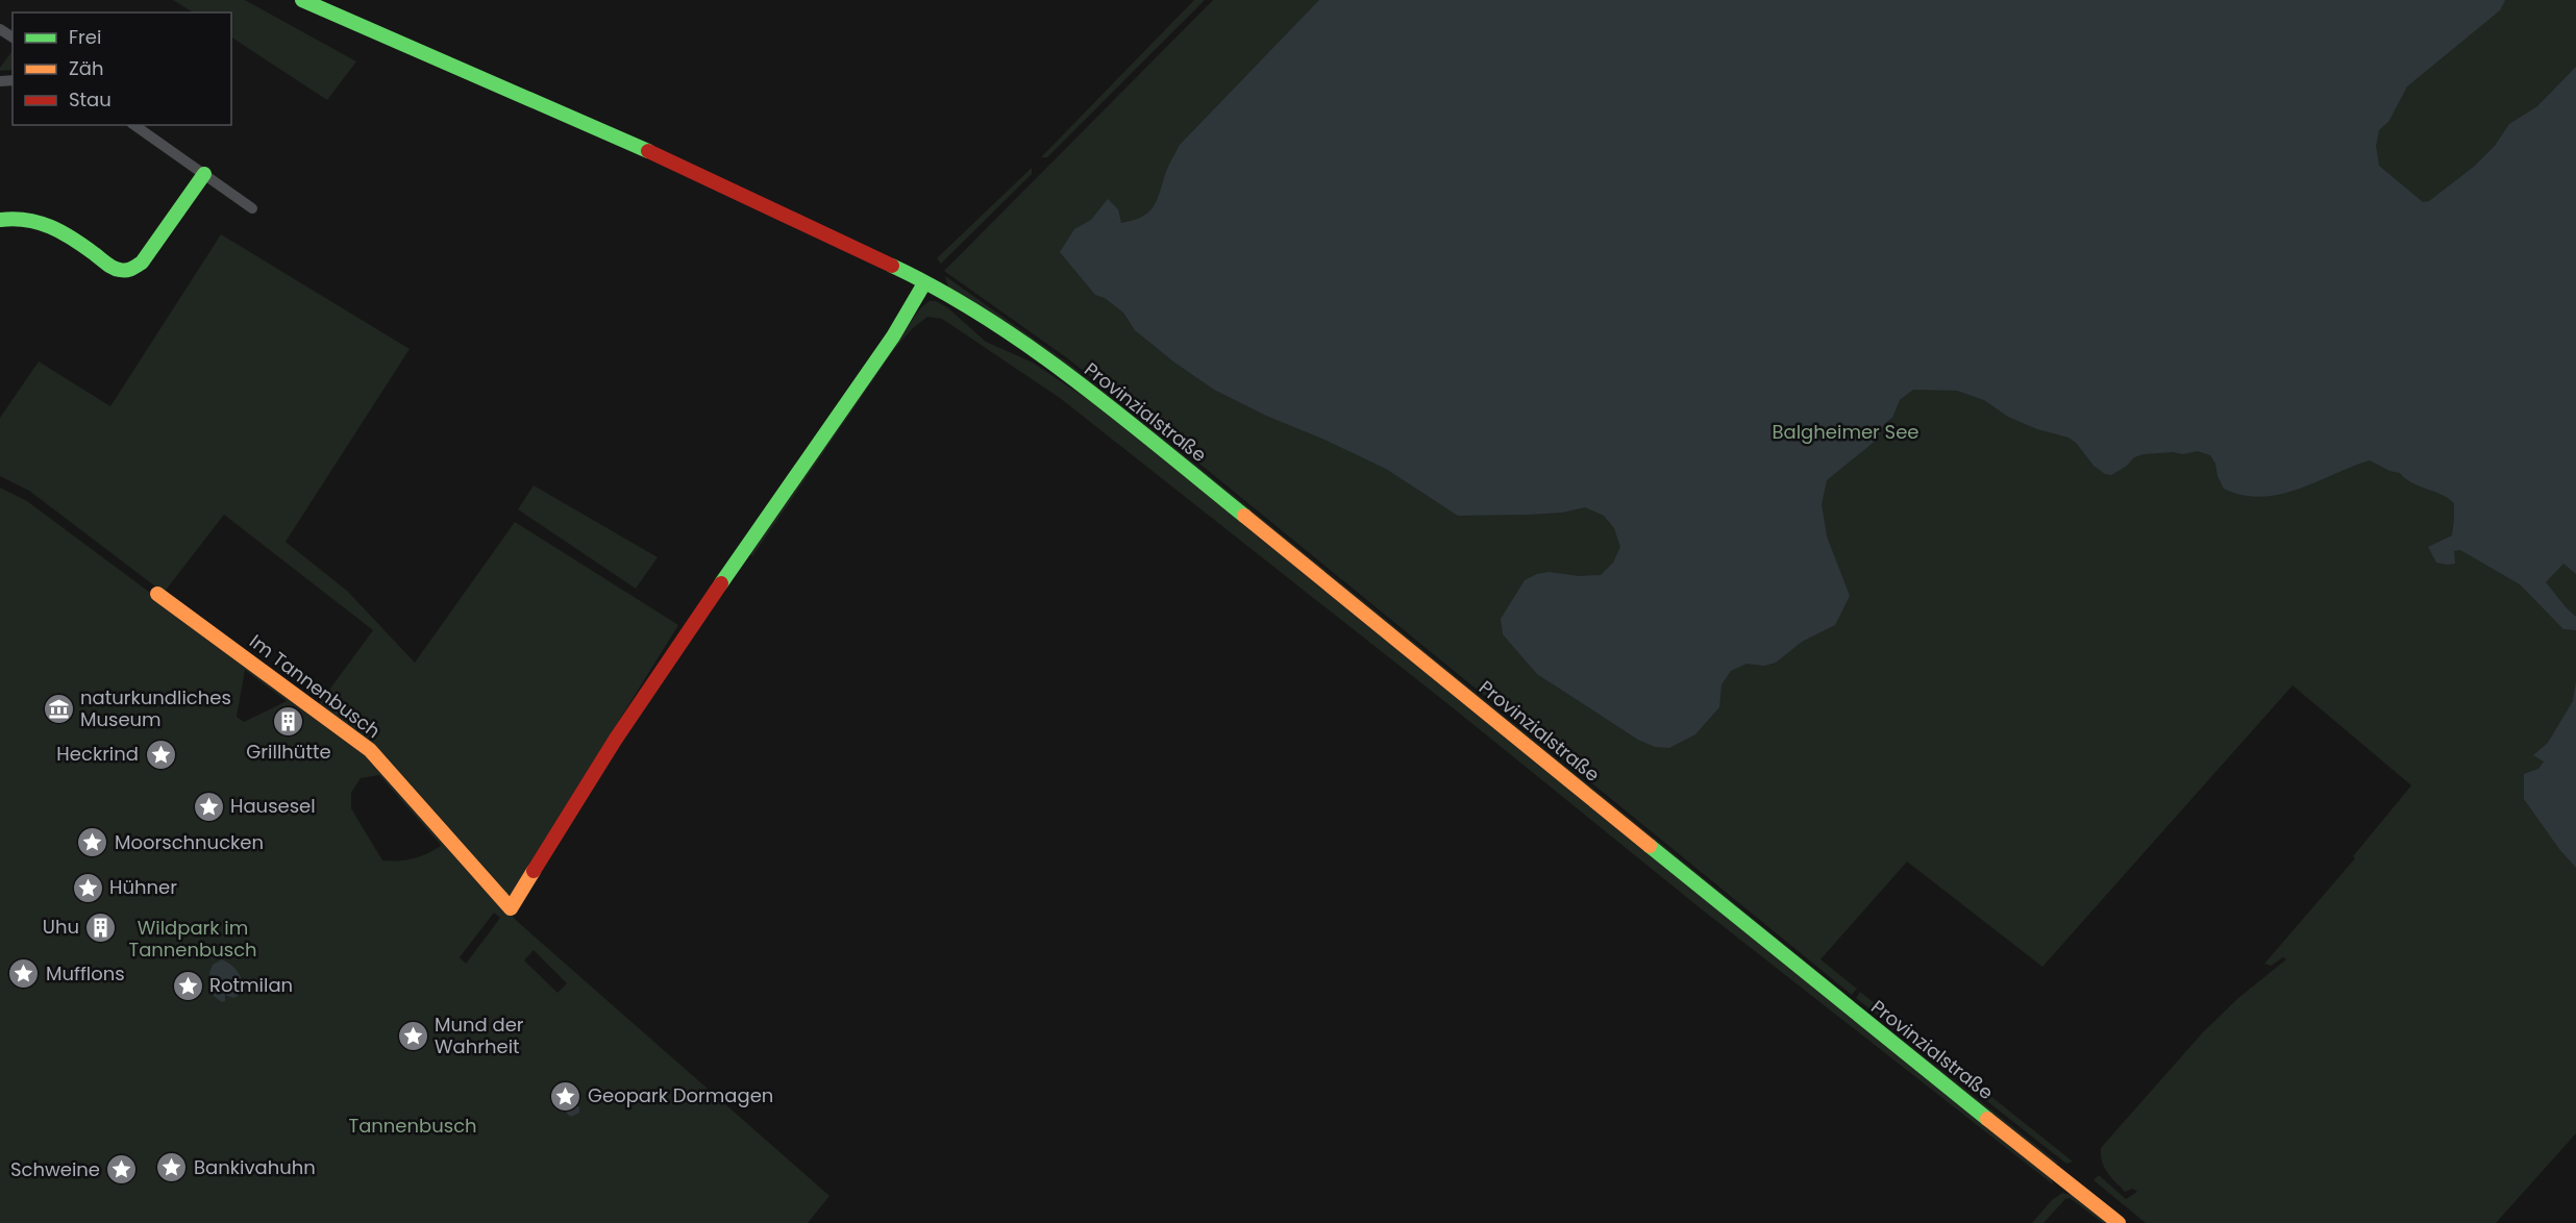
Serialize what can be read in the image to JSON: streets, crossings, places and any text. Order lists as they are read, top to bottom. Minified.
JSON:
{"streets":{"main road":["Provinzialstraße","Im Tannenbusch"]},"crossings":[["Provinzialstraße","Im Tannenbusch"]],"parks":["Balgheimer See","Wildpark im Tannenbusch","Tannenbusch"],"places":{"museum":["naturkundliches Museum"],"building":["Grillhütte","Uhu"],"place":["Heckrind","Hausesel","Moorschnucken","Hühner","Mufflons","Rotmilan","Mund der Wahrheit","Geopark Dormagen","Bankivahuhn","Schweine"]},"legend":["Frei","Zäh","Stau"]}
